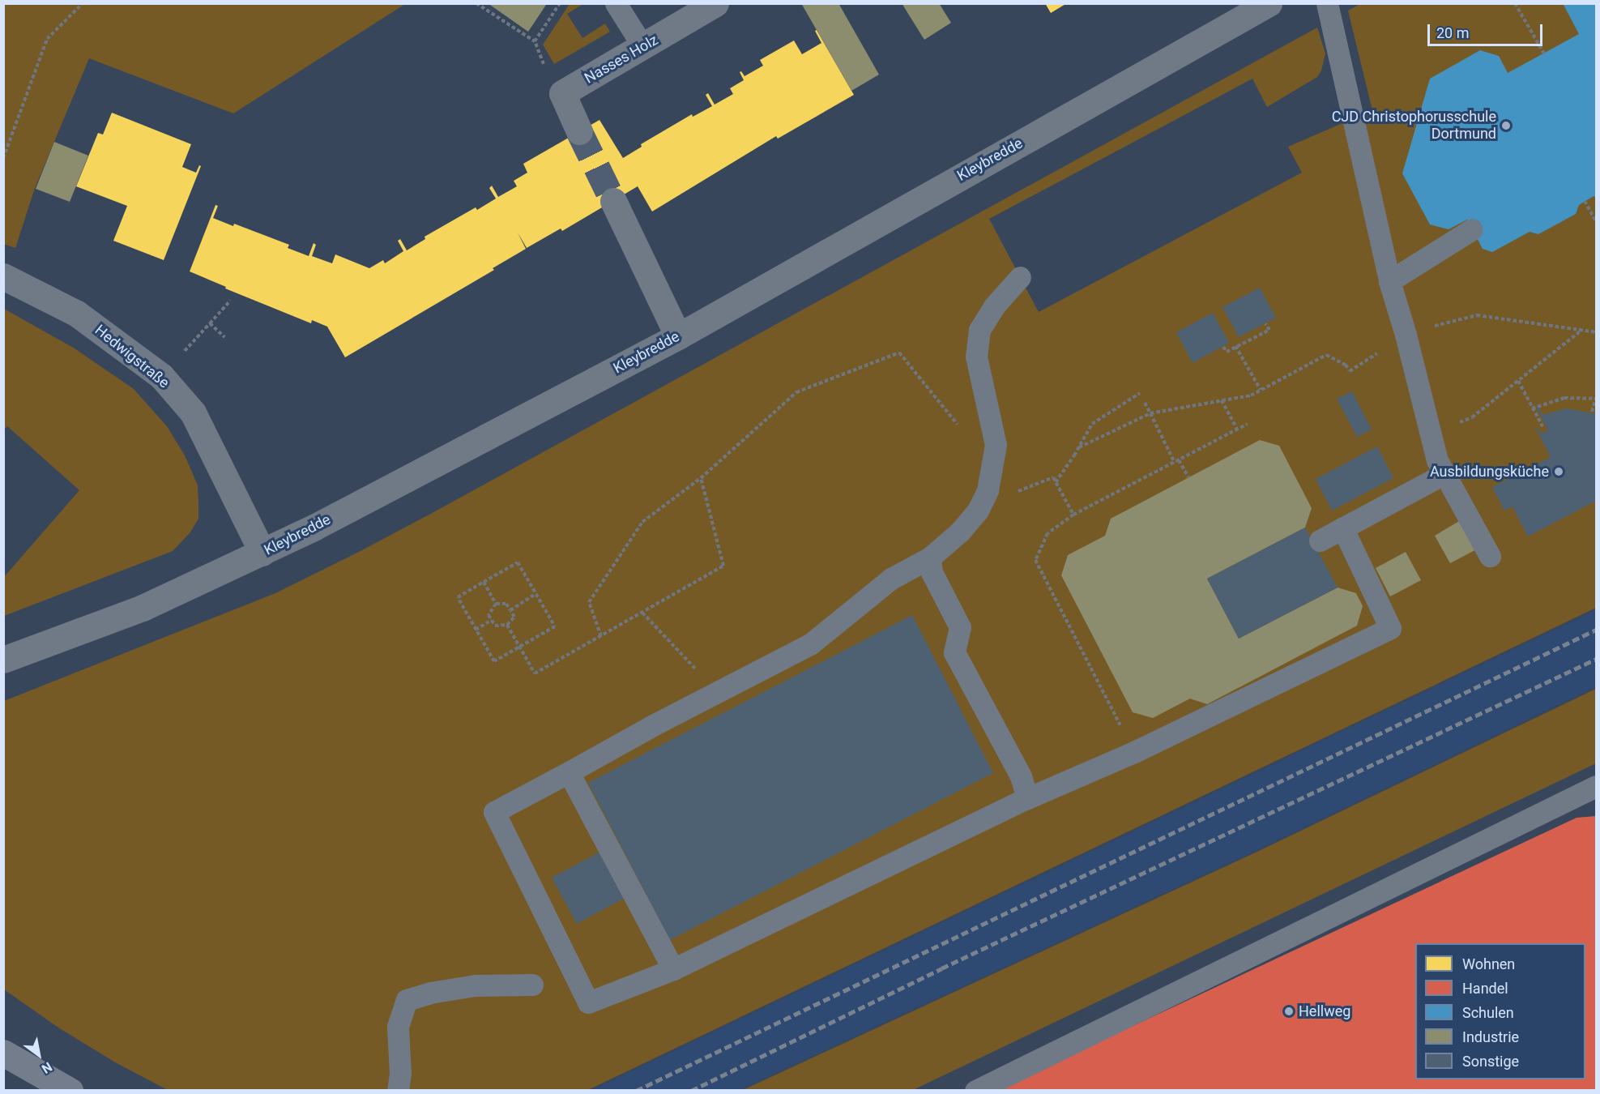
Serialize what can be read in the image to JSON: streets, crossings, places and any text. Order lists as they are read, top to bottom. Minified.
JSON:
{"streets":{"street":["Nasses Holz","Kleybredde","Hedwigstraße"]},"crossings":[["Kleybredde","Hedwigstraße"]],"places":["CJD Christophorusschule Dortmund","Ausbildungsküche","Hellweg"],"legend":["Wohnen","Handel","Schulen","Industrie","Sonstige"],"scale_bar":"20 m","north":"bottom right"}
